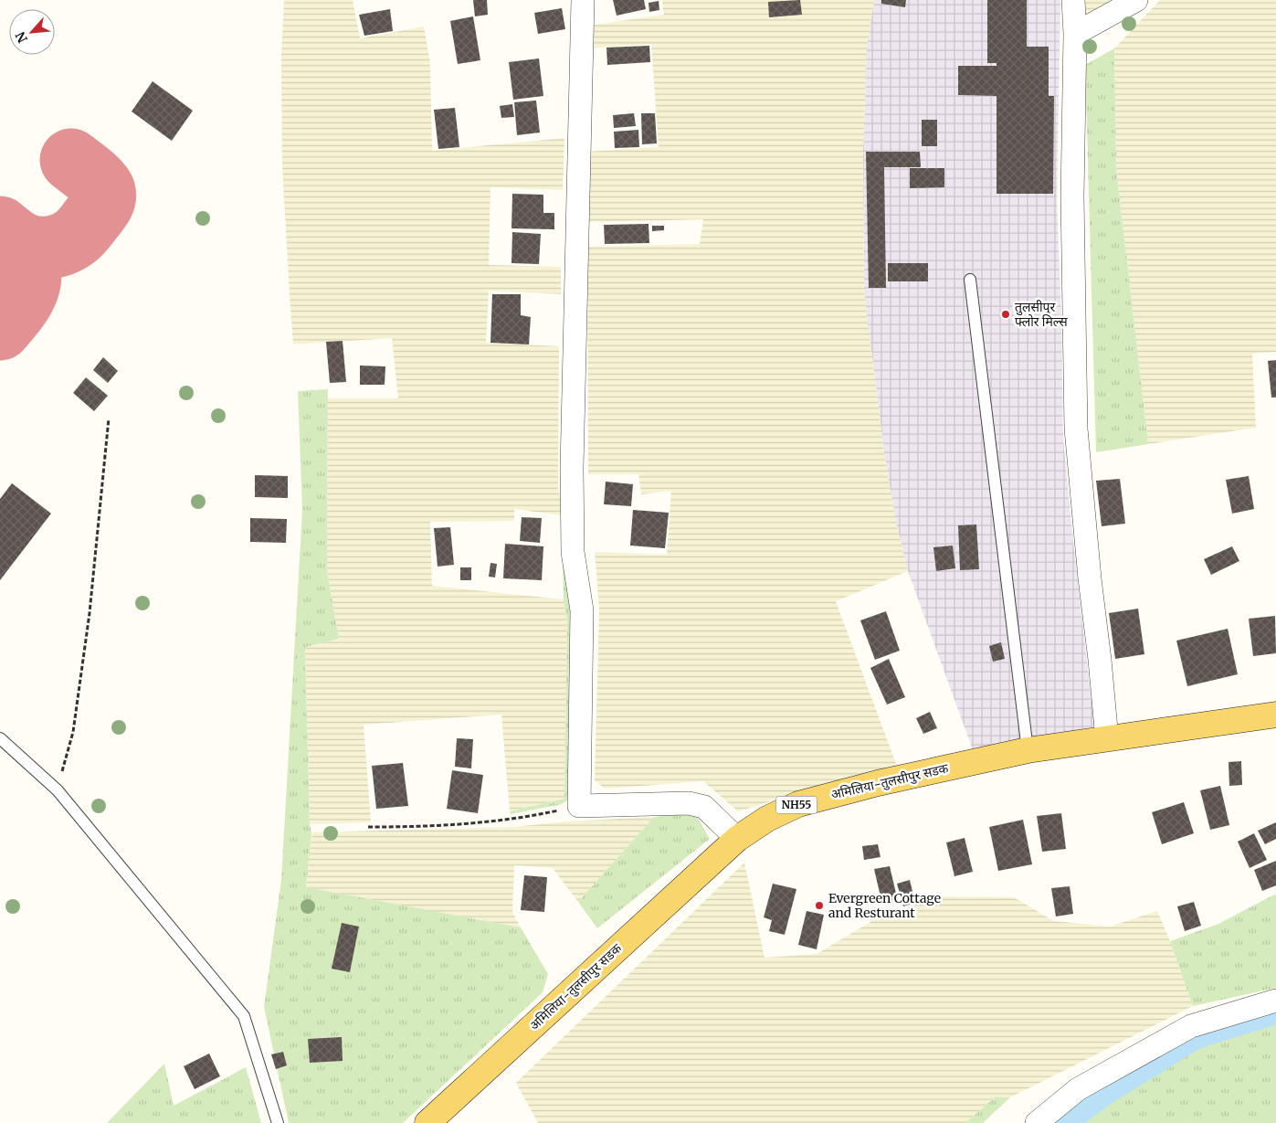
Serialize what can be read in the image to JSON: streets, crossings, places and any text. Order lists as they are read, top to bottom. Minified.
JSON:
{"streets":{"main road":["अमिलिया-तुलसीपुर सडक","NH55"]},"places":["तुलसीपुर फ्लोर मिल्स","Evergreen Cottage and Resturant"],"north":"bottom left"}
